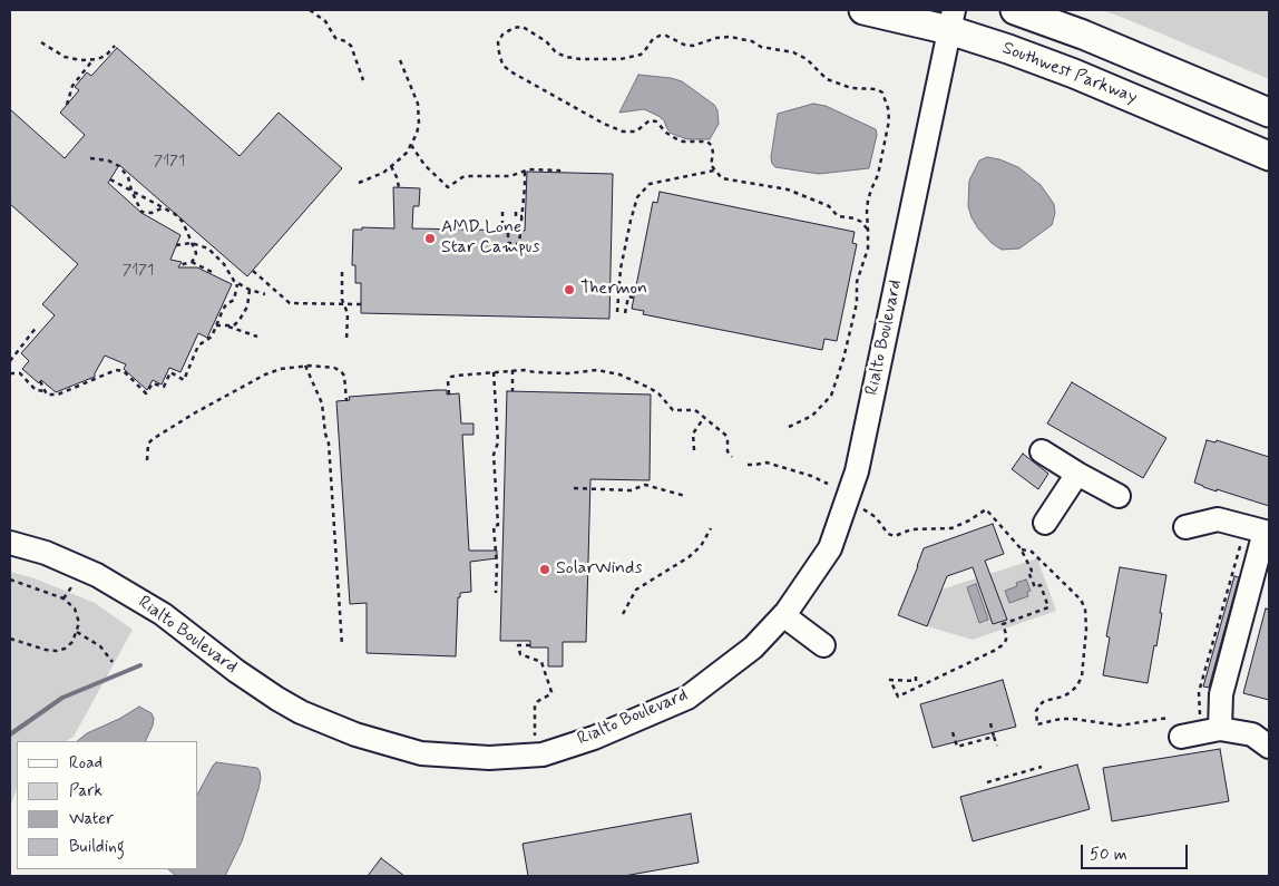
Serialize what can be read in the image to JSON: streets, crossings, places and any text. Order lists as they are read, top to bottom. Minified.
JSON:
{"streets":{"main road":["Southwest Parkway"],"street":["Rialto Boulevard"]},"crossings":[["Southwest Parkway","Rialto Boulevard"]],"places":["AMD Lone Star Campus","Thermon","SolarWinds"],"house_numbers":["7171","7171"],"legend":["Road","Park","Water","Building"],"scale_bar":"50 m"}
